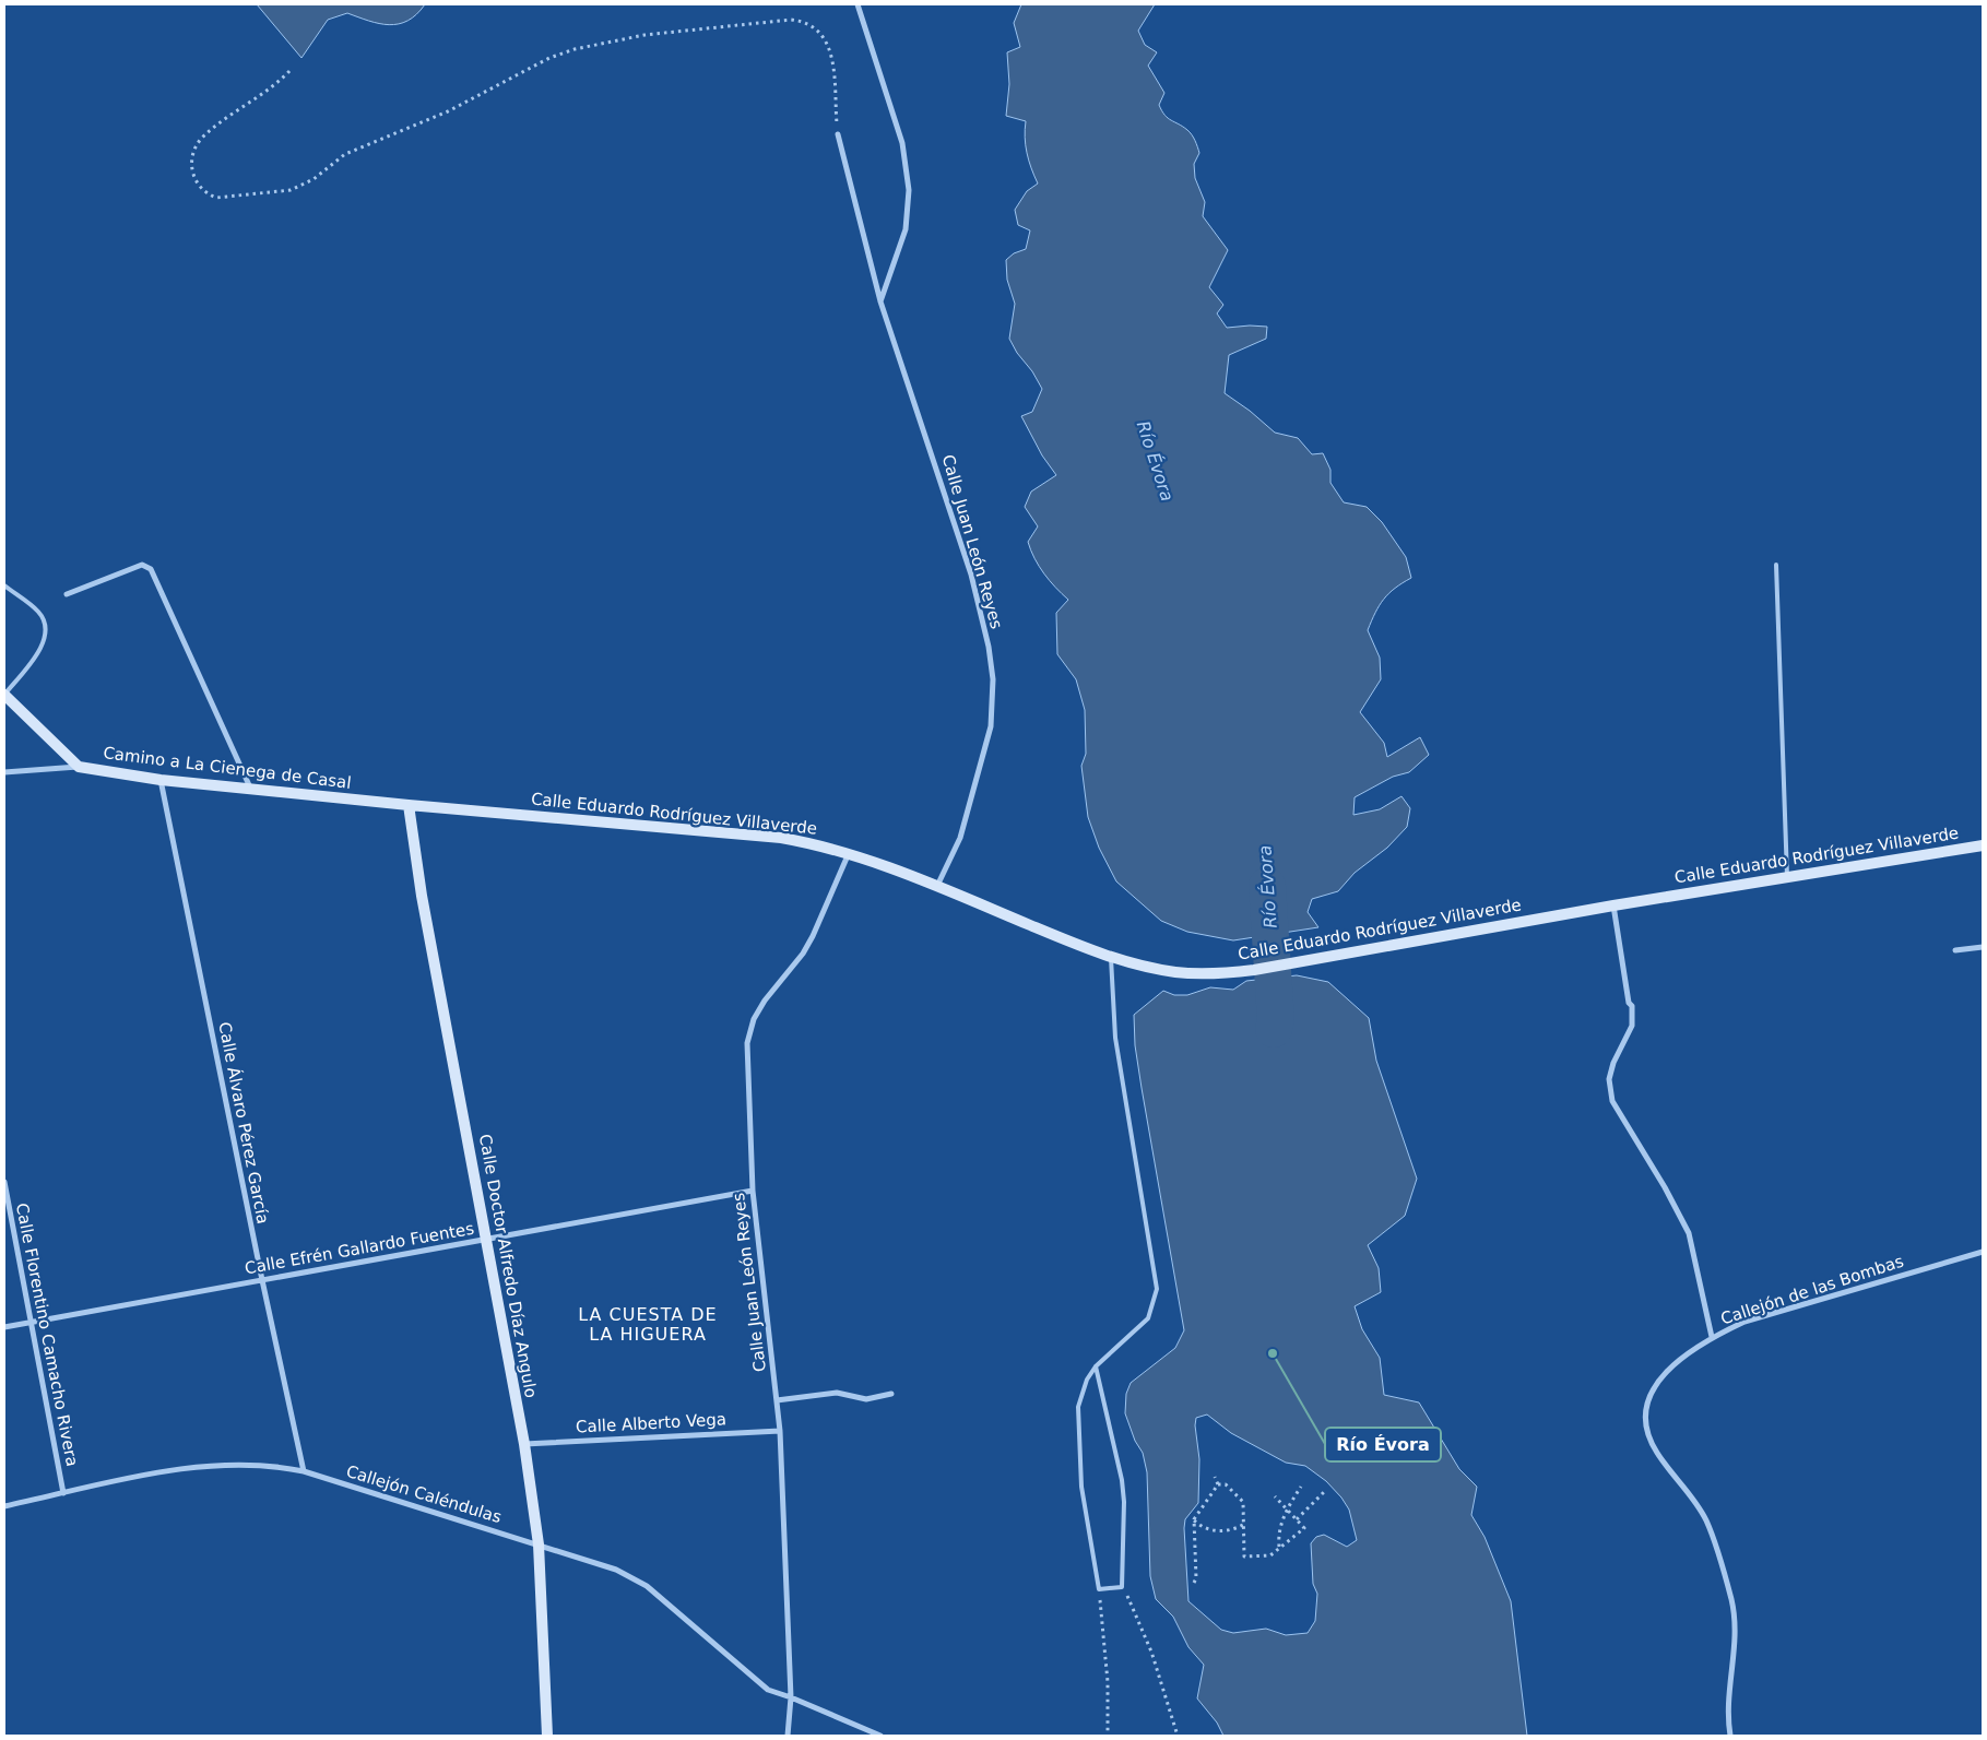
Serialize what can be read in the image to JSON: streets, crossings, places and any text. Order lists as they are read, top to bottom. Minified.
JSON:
{"streets":{"street":["Calle Juan León Reyes","Camino a La Cienega de Casal","Calle Eduardo Rodríguez Villaverde","Calle Álvaro Pérez García","Calle Efrén Gallardo Fuentes","Calle Doctor Alfredo Díaz Angulo","Callejón de las Bombas","Calle Florentino Camacho Rivera","Calle Alberto Vega","Callejón Caléndulas"]},"crossings":[["Calle Juan León Reyes","Calle Eduardo Rodríguez Villaverde"],["Calle Juan León Reyes","Calle Efrén Gallardo Fuentes"],["Calle Juan León Reyes","Calle Alberto Vega"],["Calle Juan León Reyes","Callejón Caléndulas"],["Camino a La Cienega de Casal","Calle Eduardo Rodríguez Villaverde"],["Camino a La Cienega de Casal","Calle Álvaro Pérez García"],["Camino a La Cienega de Casal","Calle Doctor Alfredo Díaz Angulo"],["Calle Eduardo Rodríguez Villaverde","Calle Doctor Alfredo Díaz Angulo"],["Calle Álvaro Pérez García","Calle Efrén Gallardo Fuentes"],["Calle Álvaro Pérez García","Callejón Caléndulas"],["Calle Efrén Gallardo Fuentes","Calle Doctor Alfredo Díaz Angulo"],["Calle Efrén Gallardo Fuentes","Calle Florentino Camacho Rivera"],["Calle Doctor Alfredo Díaz Angulo","Calle Alberto Vega"],["Calle Doctor Alfredo Díaz Angulo","Callejón Caléndulas"],["Calle Florentino Camacho Rivera","Callejón Caléndulas"]],"districts":["LA CUESTA DE LA HIGUERA"],"water":["Río Évora"],"places":["Río Évora"]}
